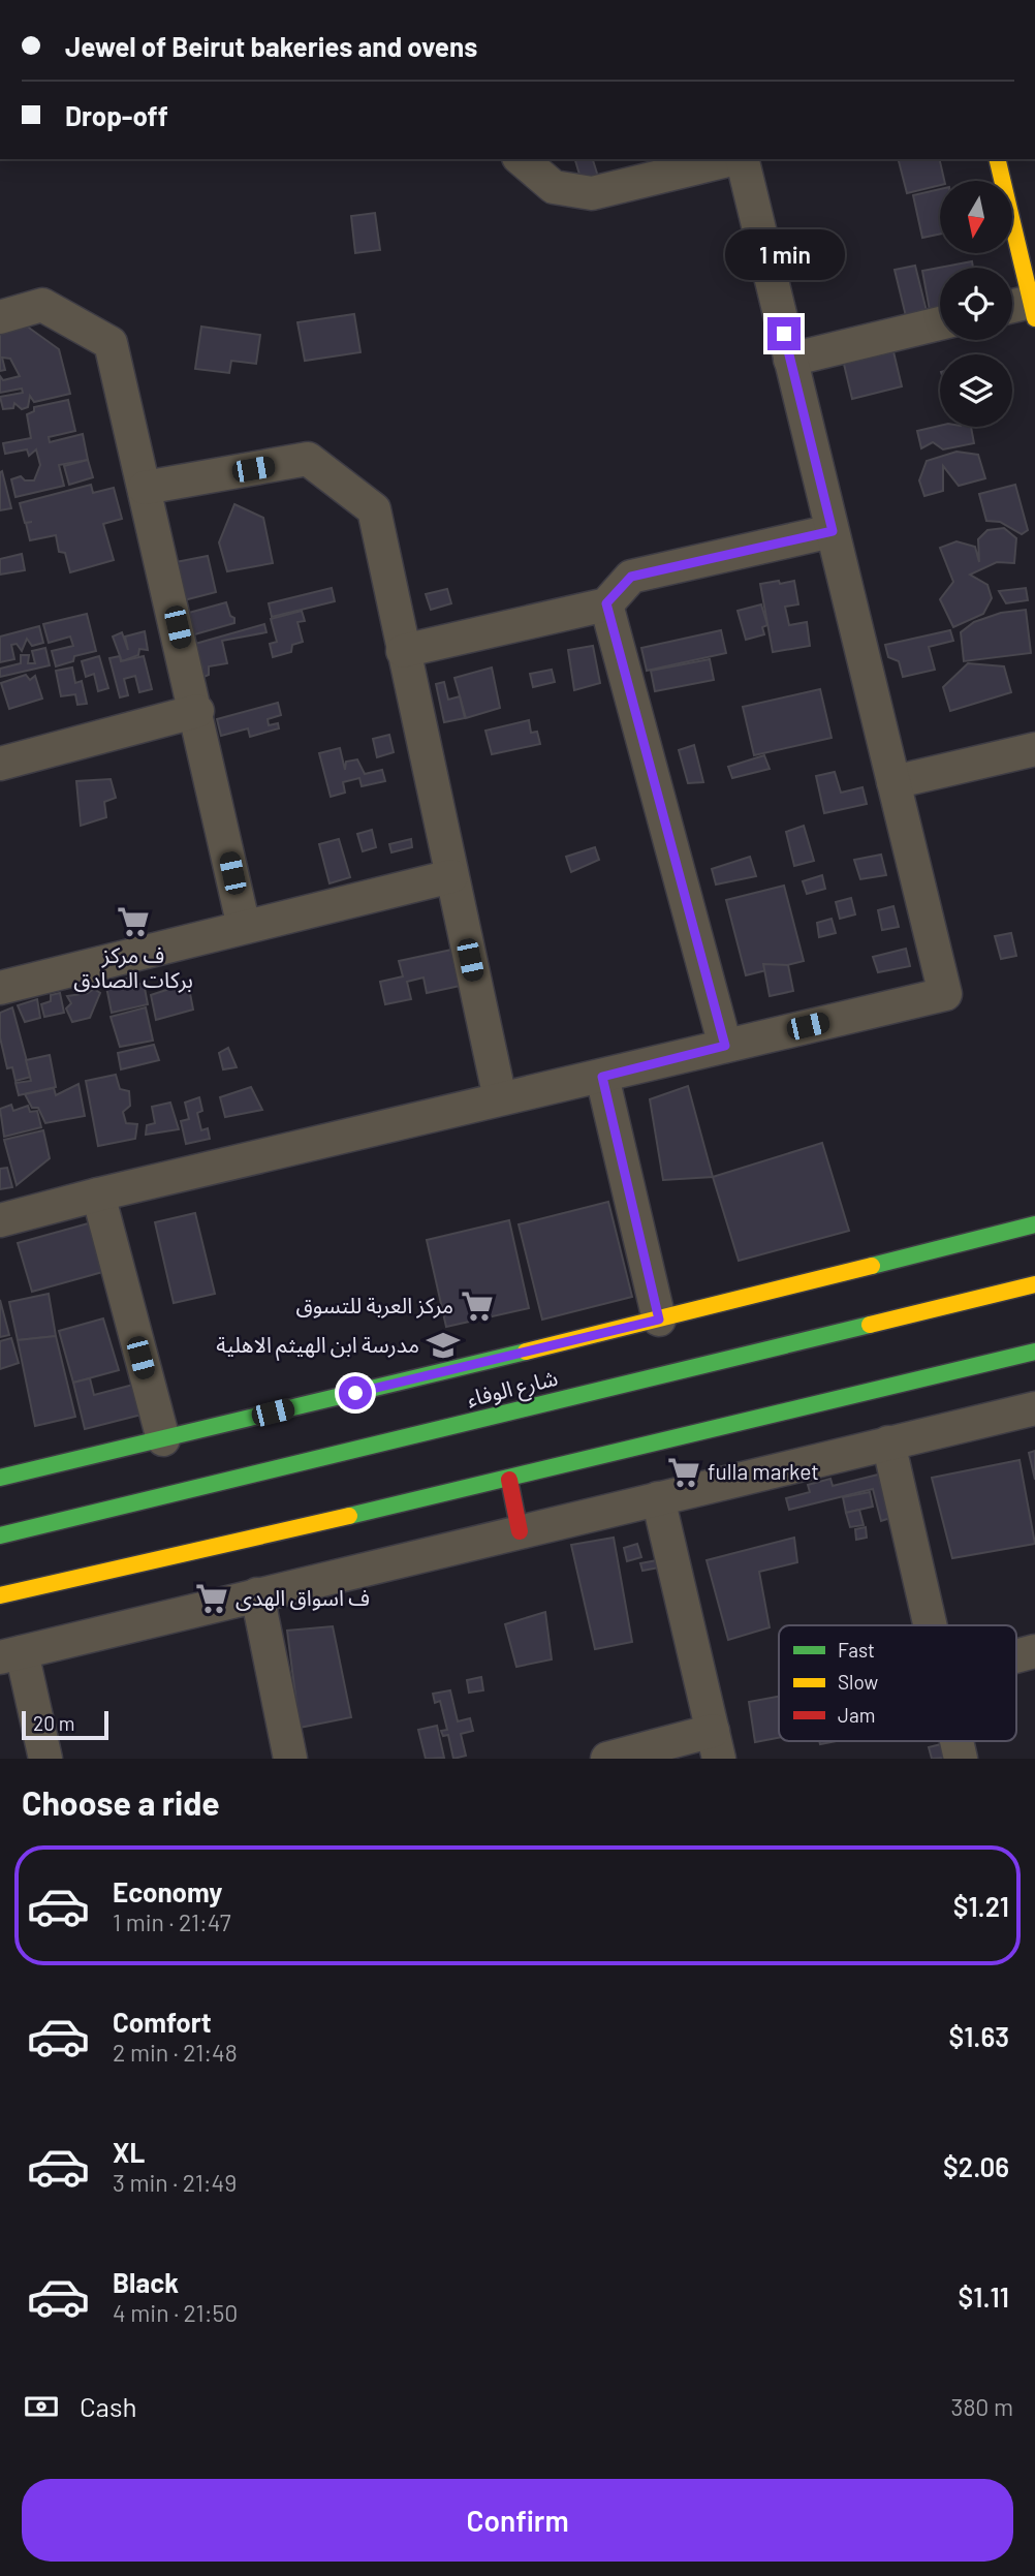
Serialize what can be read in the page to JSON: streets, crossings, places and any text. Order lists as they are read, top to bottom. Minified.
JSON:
{"streets":{"main road":["شارع الوفاء"]},"places":{"supermarket":["ف مركز بركات الصادق","مركز العربة للتسوق","fulla market","ف اسواق الهدى"],"school or university":["مدرسة ابن الهيثم الاهلية"]},"legend":["Fast","Slow","Jam"],"scale_bar":"20 m","north":"bottom","page":{"banner":["Jewel of Beirut bakeries and ovens","Drop-off"],"bubble":"1 min","scale":"20 m","heading":"Choose a ride","list":[{"name":"Economy","note":"1 min · 21:47","value":"$1.21"},{"name":"Comfort","note":"2 min · 21:48","value":"$1.63"},{"name":"XL","note":"3 min · 21:49","value":"$2.06"},{"name":"Black","note":"4 min · 21:50","value":"$1.11"}],"pay":["Cash","380 m"],"buttons":"Confirm"}}
